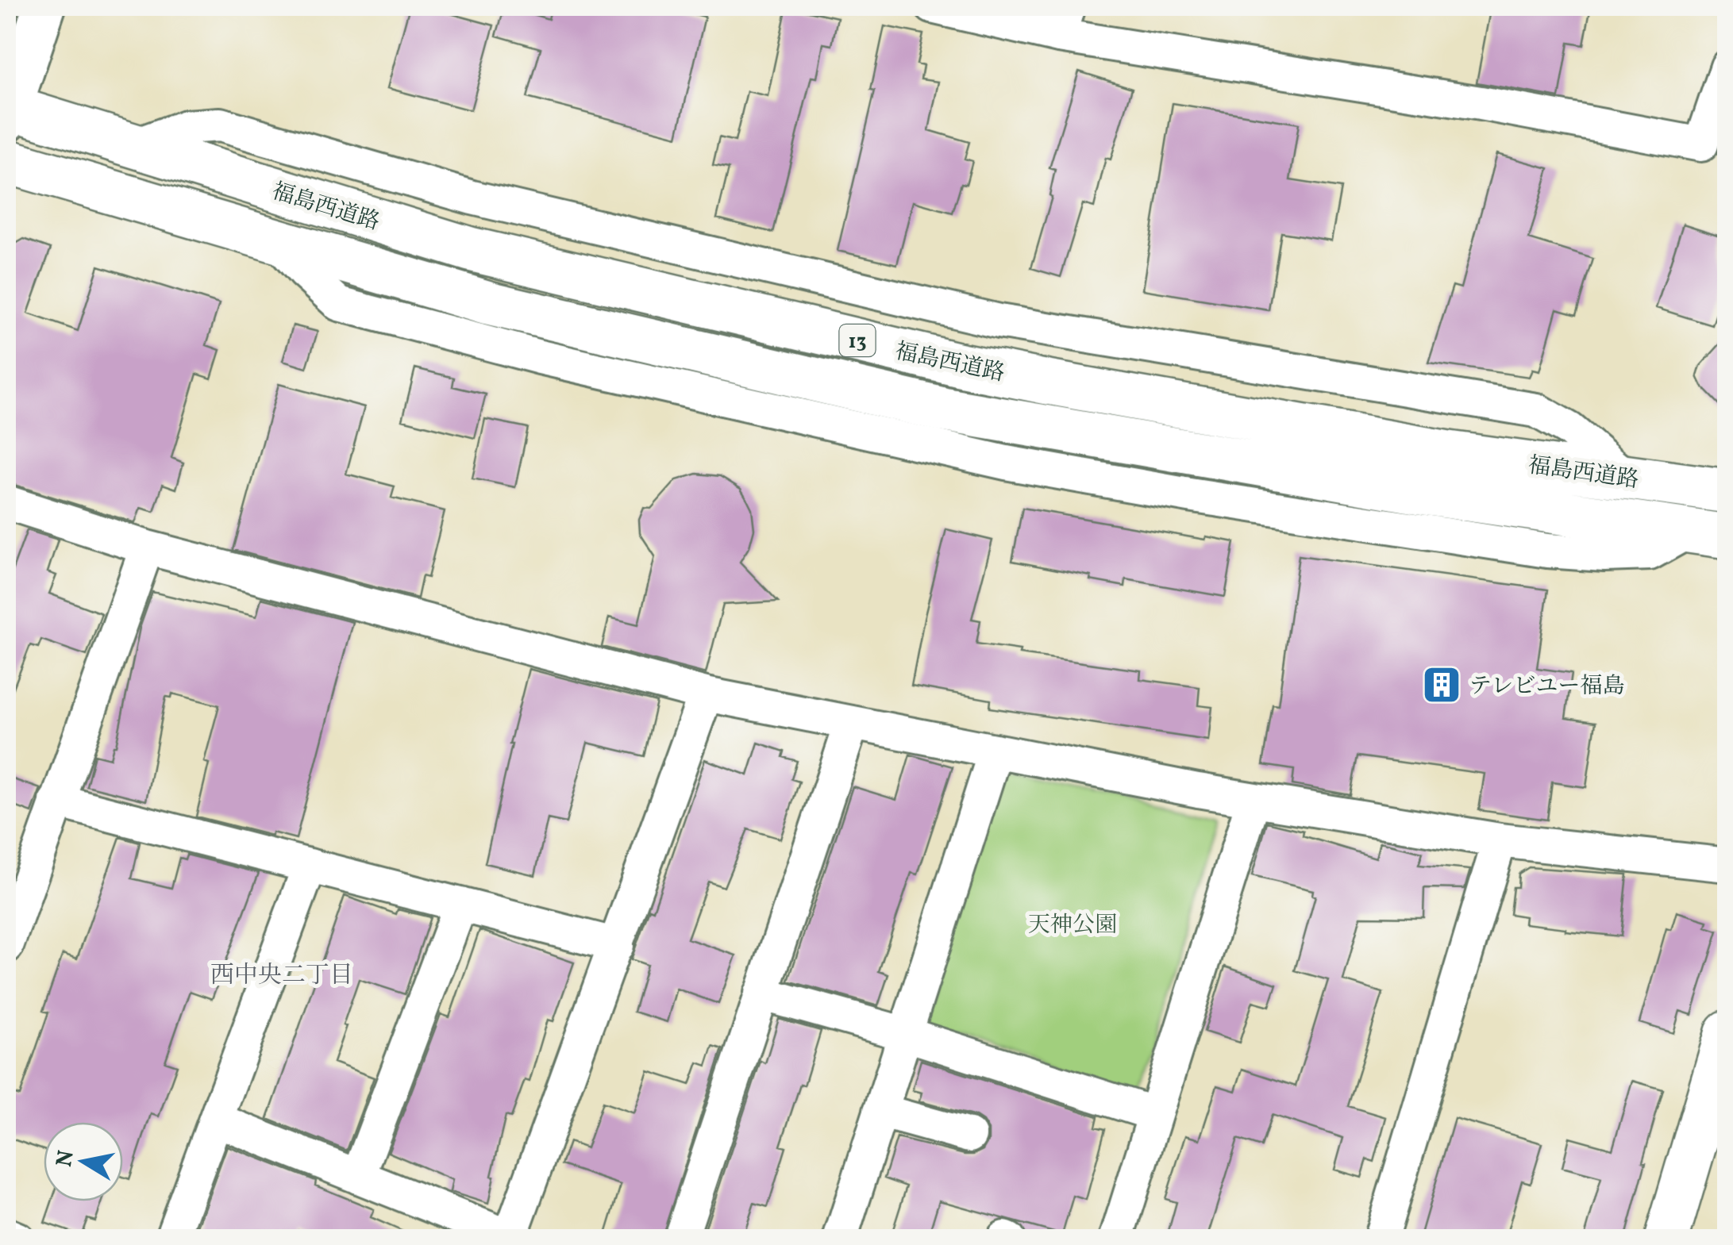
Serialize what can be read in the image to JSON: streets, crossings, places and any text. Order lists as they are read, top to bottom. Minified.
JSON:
{"streets":{"main road":["福島西道路","13"]},"districts":["西中央二丁目"],"parks":["天神公園"],"places":{"building":["テレビユー福島"]},"north":"left"}
